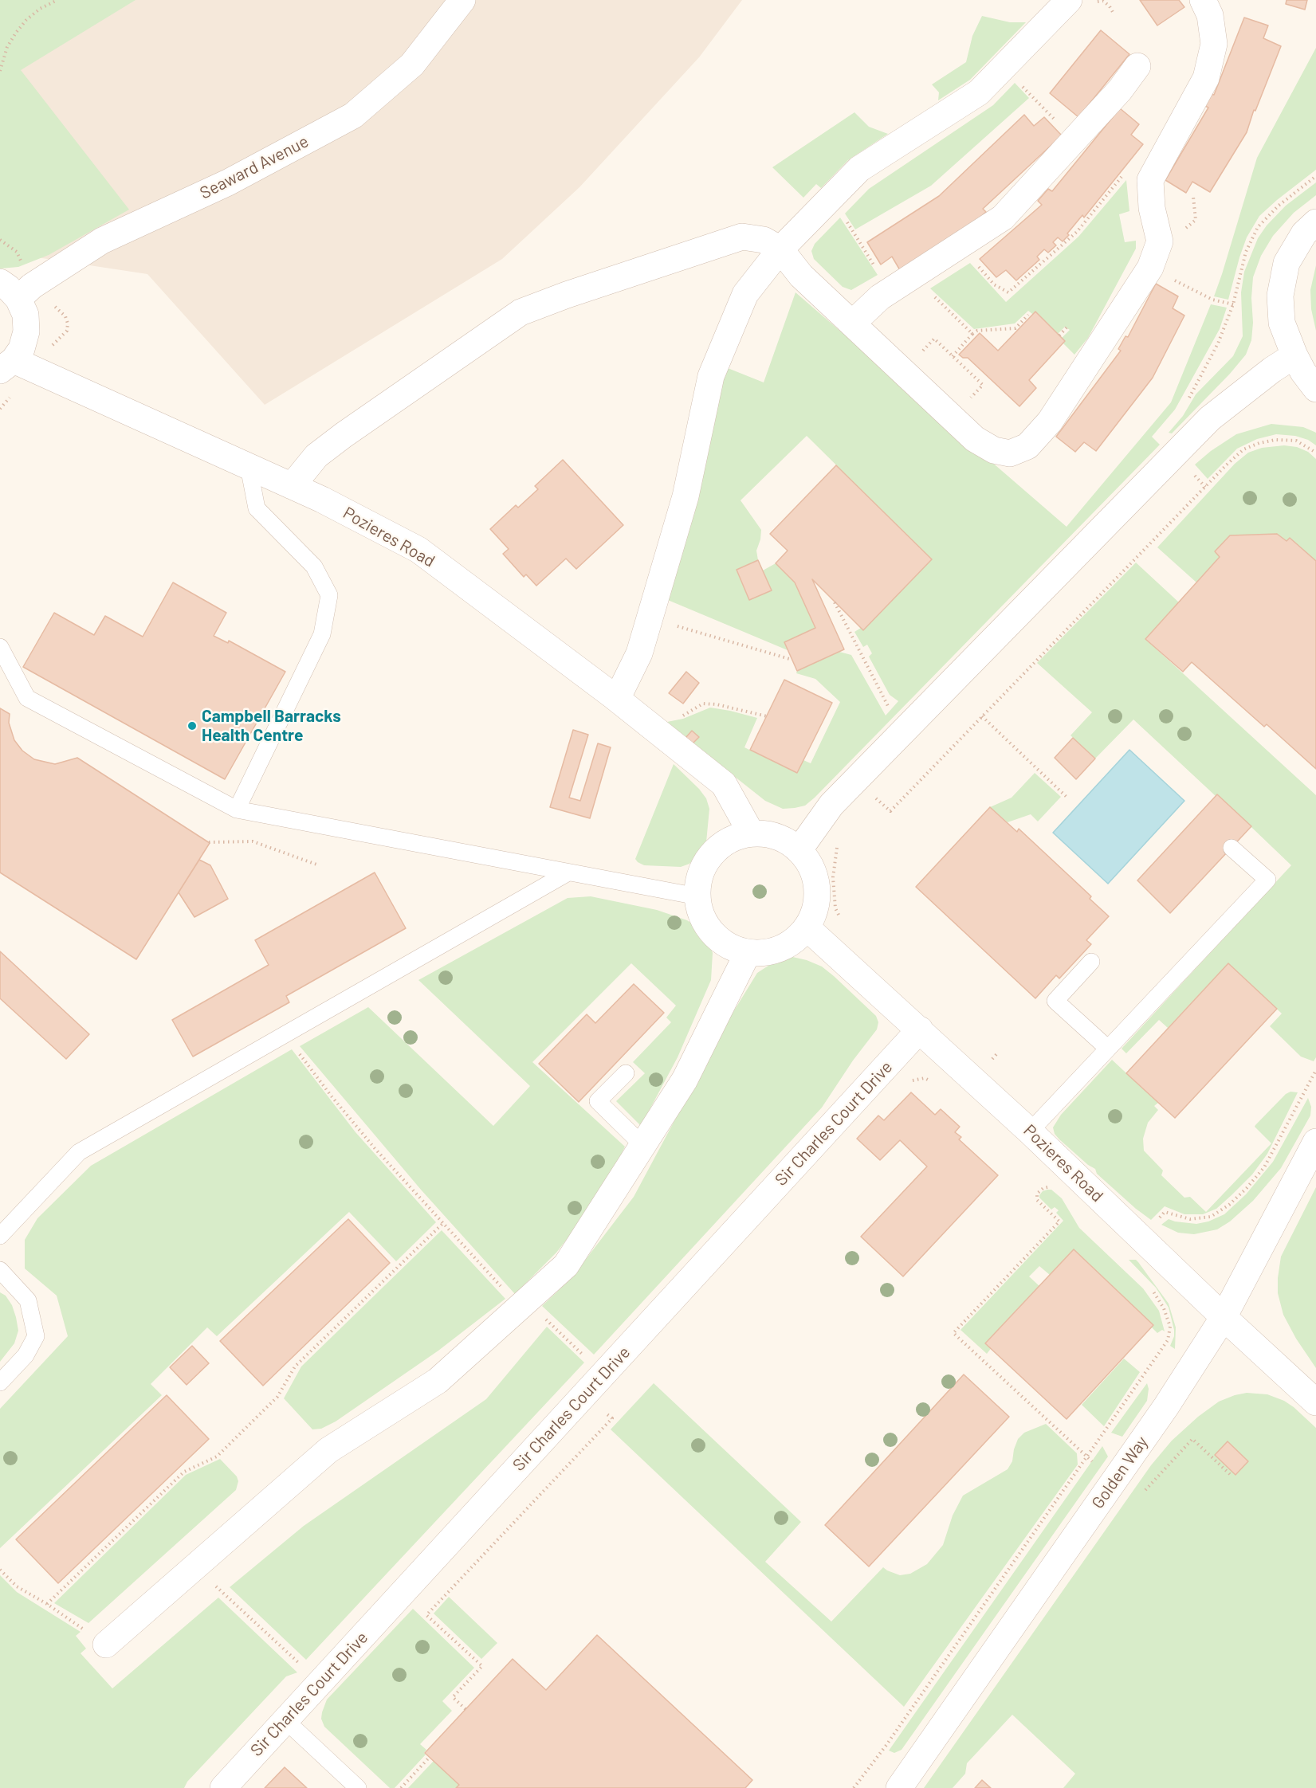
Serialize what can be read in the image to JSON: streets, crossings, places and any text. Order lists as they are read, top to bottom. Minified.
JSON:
{"streets":{"street":["Seaward Avenue","Pozieres Road","Sir Charles Court Drive","Golden Way"]},"crossings":[["Pozieres Road","Sir Charles Court Drive"],["Pozieres Road","Golden Way"]],"places":["Campbell Barracks Health Centre"]}
